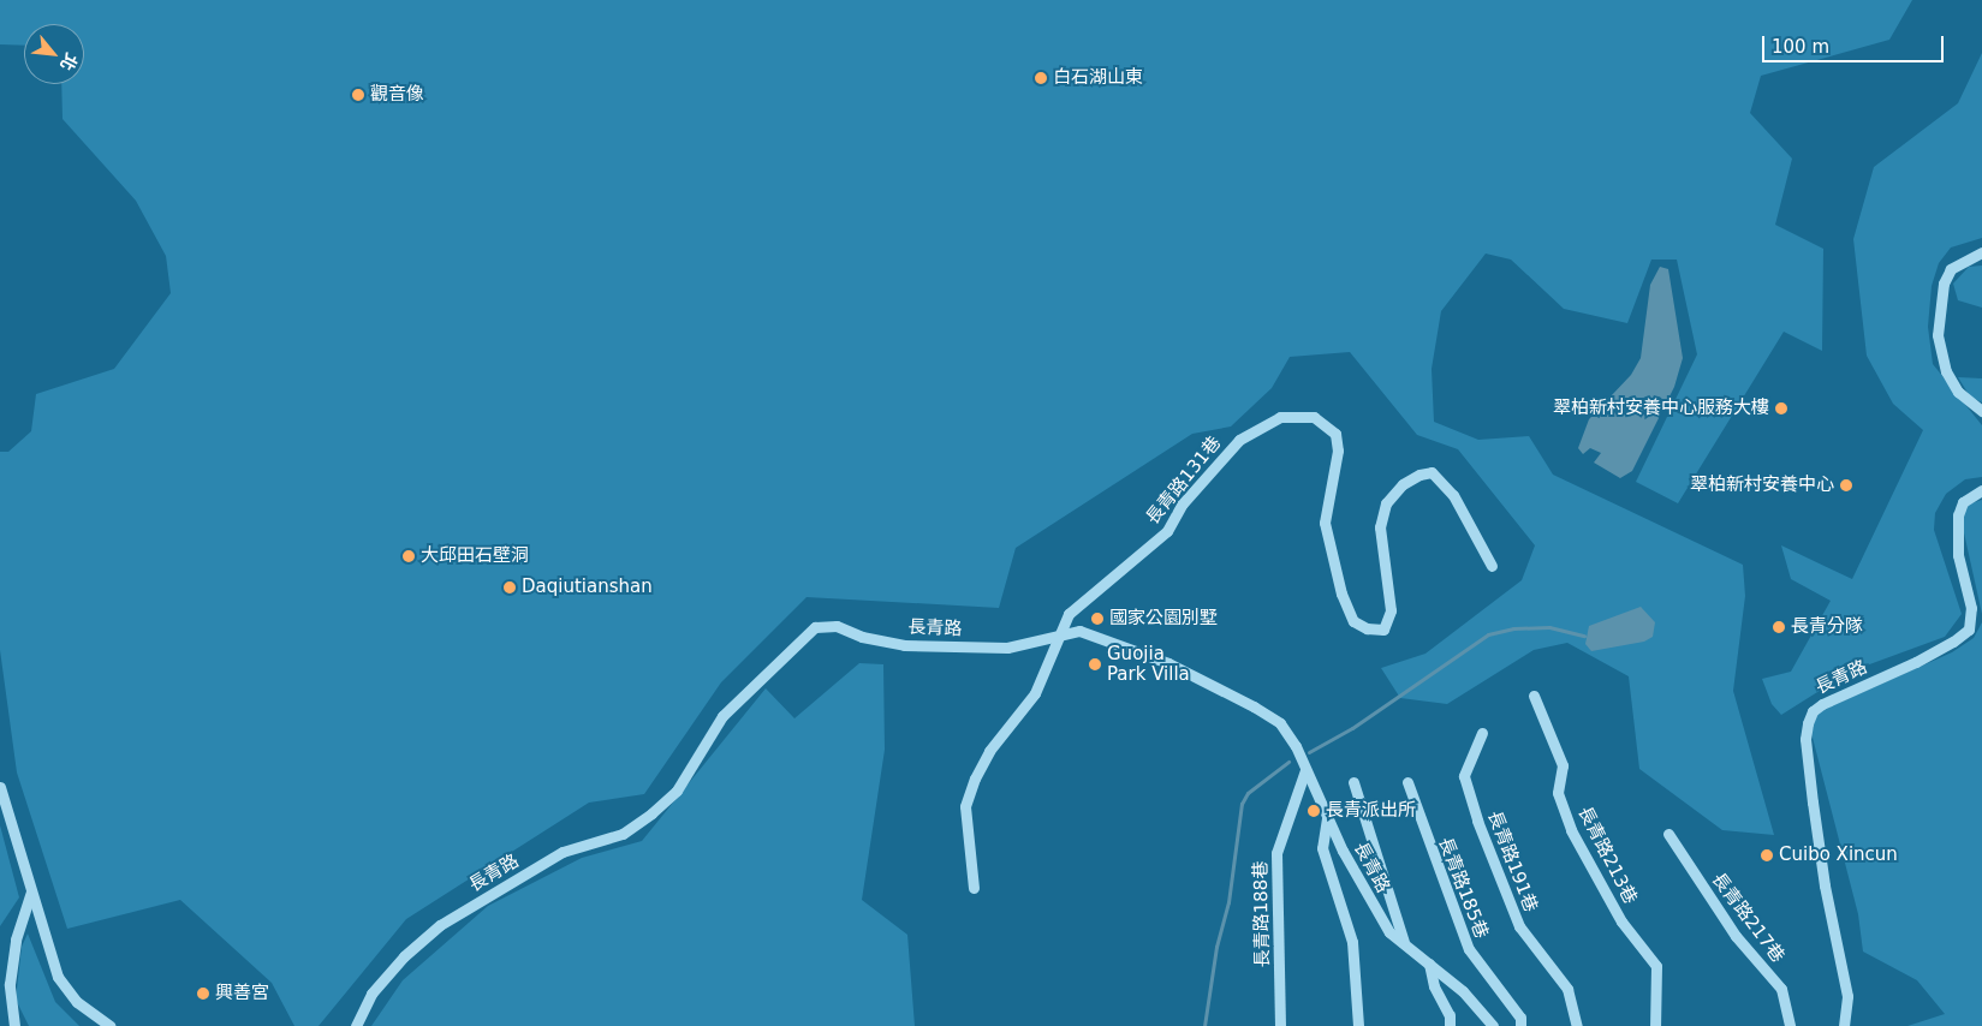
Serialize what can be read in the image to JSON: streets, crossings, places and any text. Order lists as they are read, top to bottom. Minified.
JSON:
{"streets":{"street":["長青路131巷","長青路","長青路213巷","長青路191巷","長青路185巷","長青路188巷","長青路217巷"]},"crossings":[["長青路131巷","長青路"],["長青路","長青路188巷"]],"places":["白石湖山東","觀音像","翠柏新村安養中心服務大樓","翠柏新村安養中心","大邱田石壁洞","Daqiutianshan","國家公園別墅","長青分隊","Guojia Park Villa","長青派出所","Cuibo Xincun","興善宮"],"scale_bar":"100 m","north":"bottom right"}
